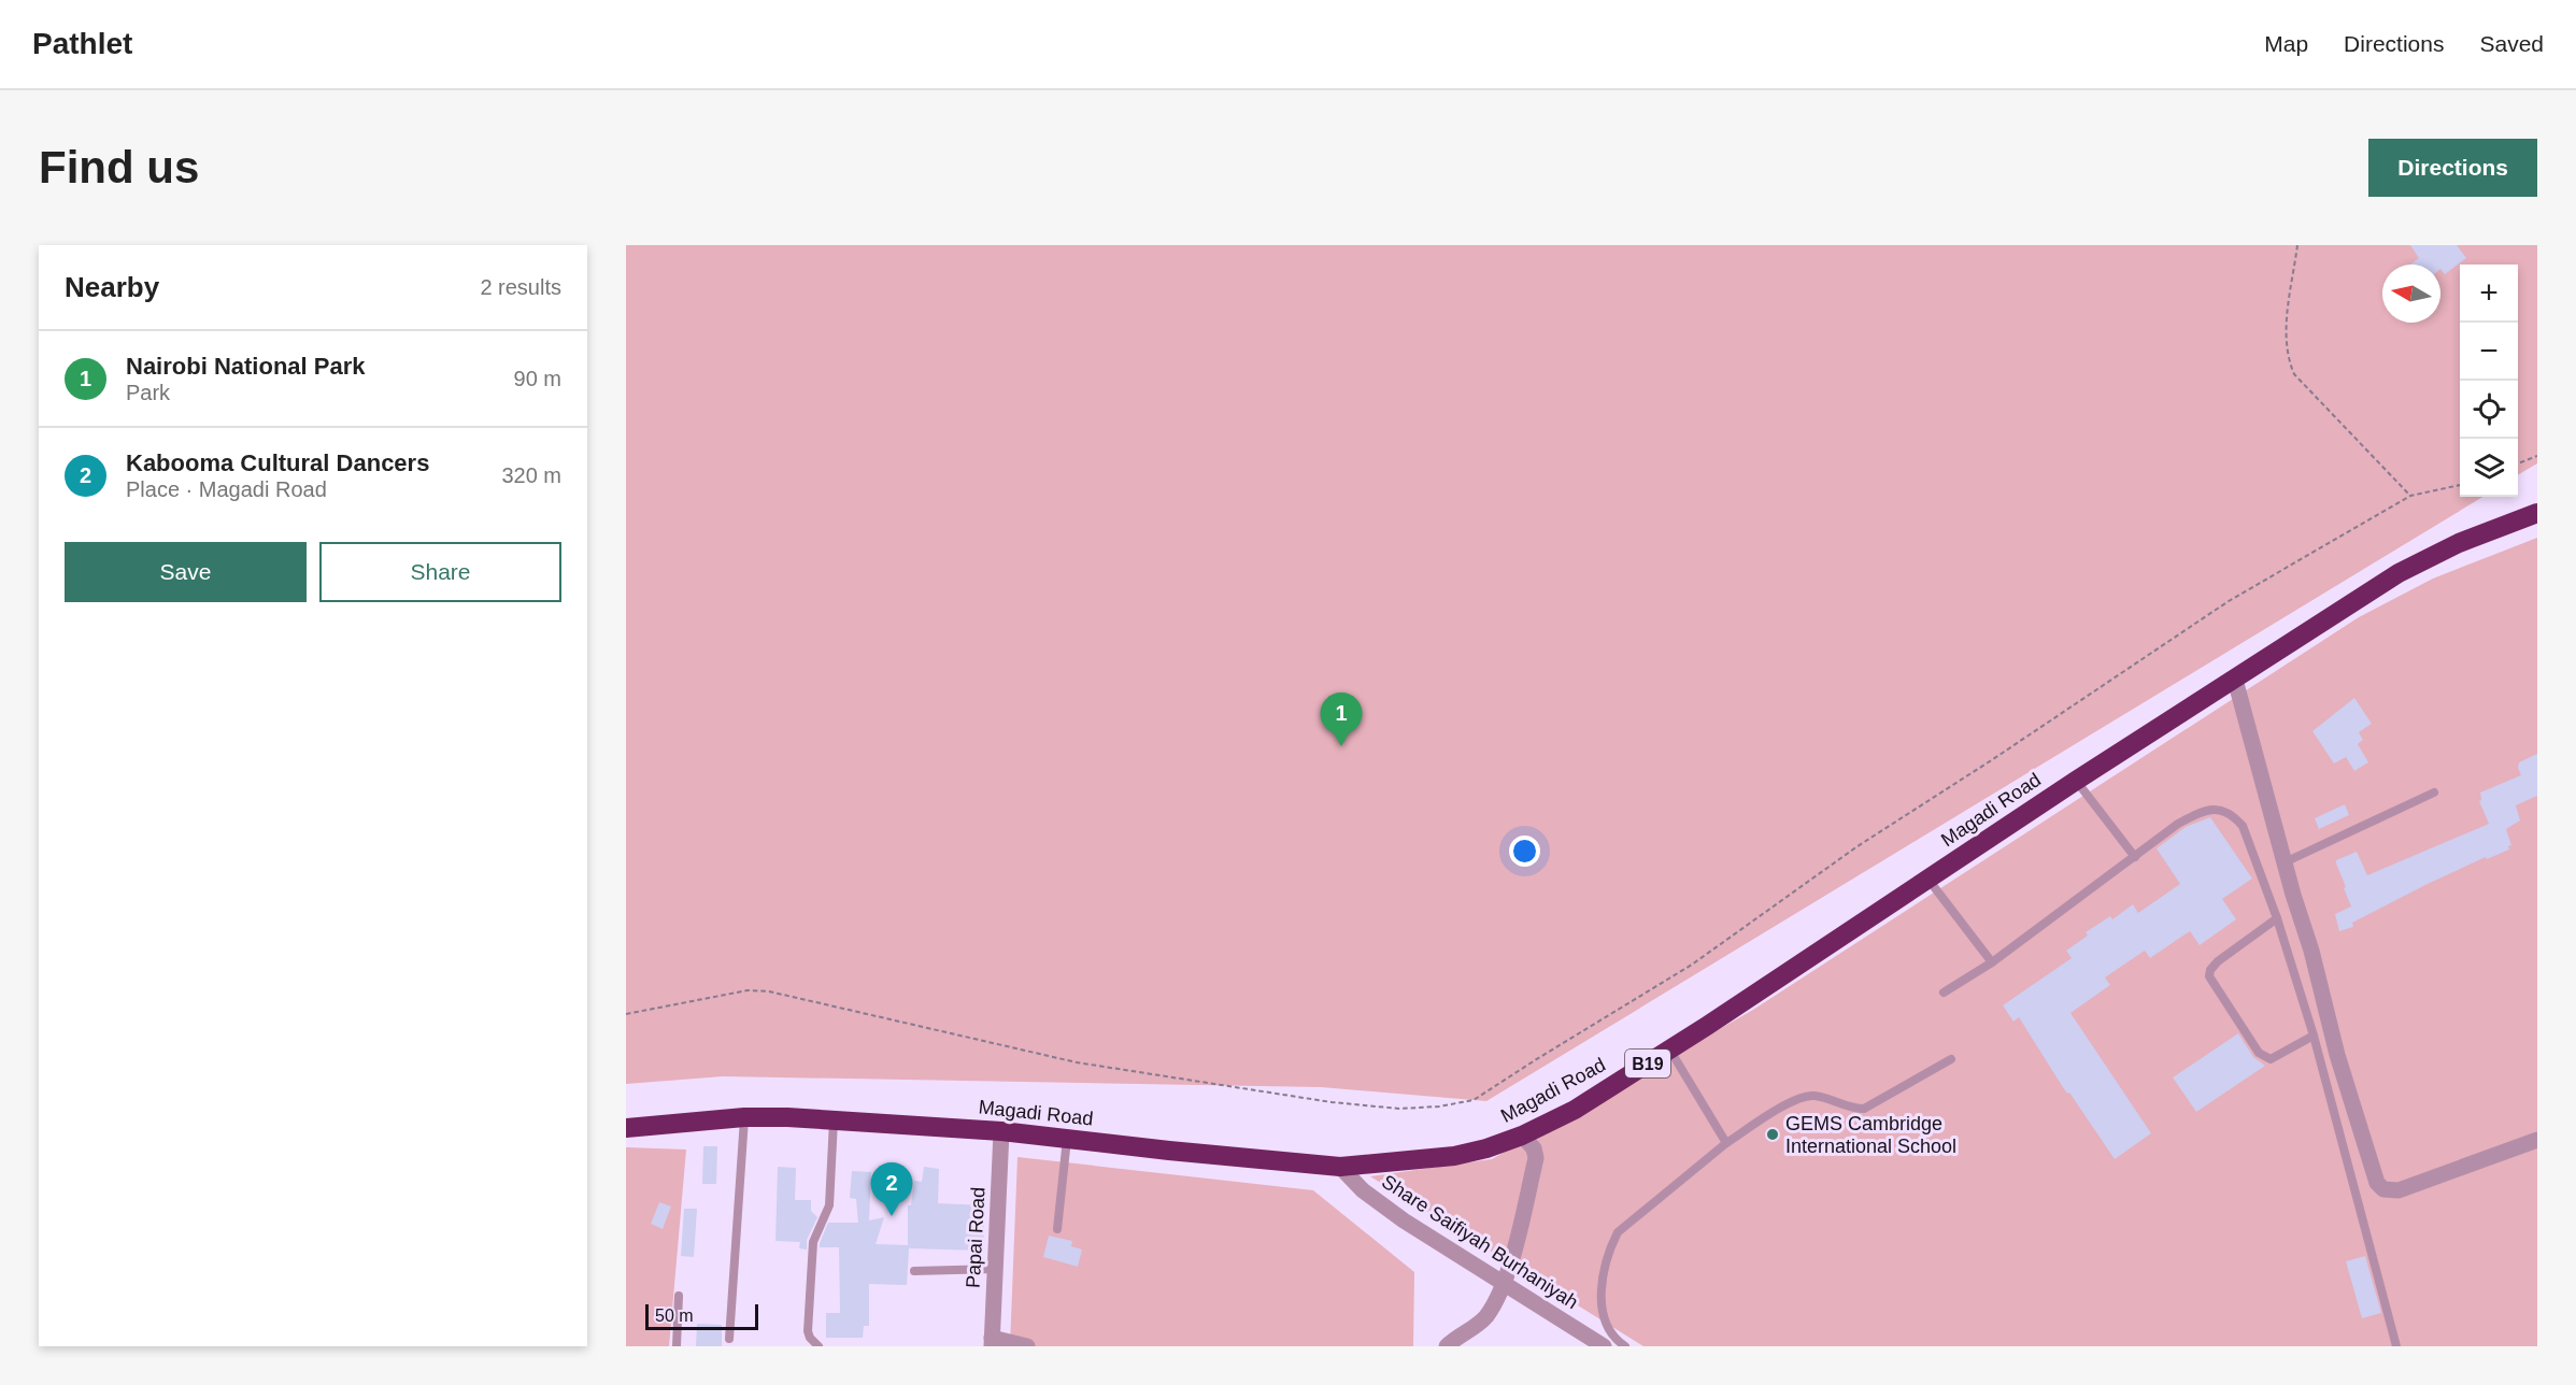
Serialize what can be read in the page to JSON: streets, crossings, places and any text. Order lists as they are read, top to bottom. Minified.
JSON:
{"streets":{"highway":["Magadi Road","B19"],"street":["Papai Road","Share Saifiyah Burhaniyah"]},"crossings":[["Magadi Road","Papai Road"],["Magadi Road","Share Saifiyah Burhaniyah"]],"places":["GEMS Cambridge International School"],"scale_bar":"50 m","north":"left","page":{"header":"Pathlet","nav":["Map","Directions","Saved"],"buttons":["Directions",["Save","Share"]],"title":"Find us","heading":["Nearby","2 results"],"map_buttons":["+","−"],"list":[{"mark":"1","name":"Nairobi National Park","note":"Park","value":"90 m"},{"mark":"2","name":"Kabooma Cultural Dancers","note":"Place · Magadi Road","value":"320 m"}],"pins":["1","2"],"scale":"50 m"}}
